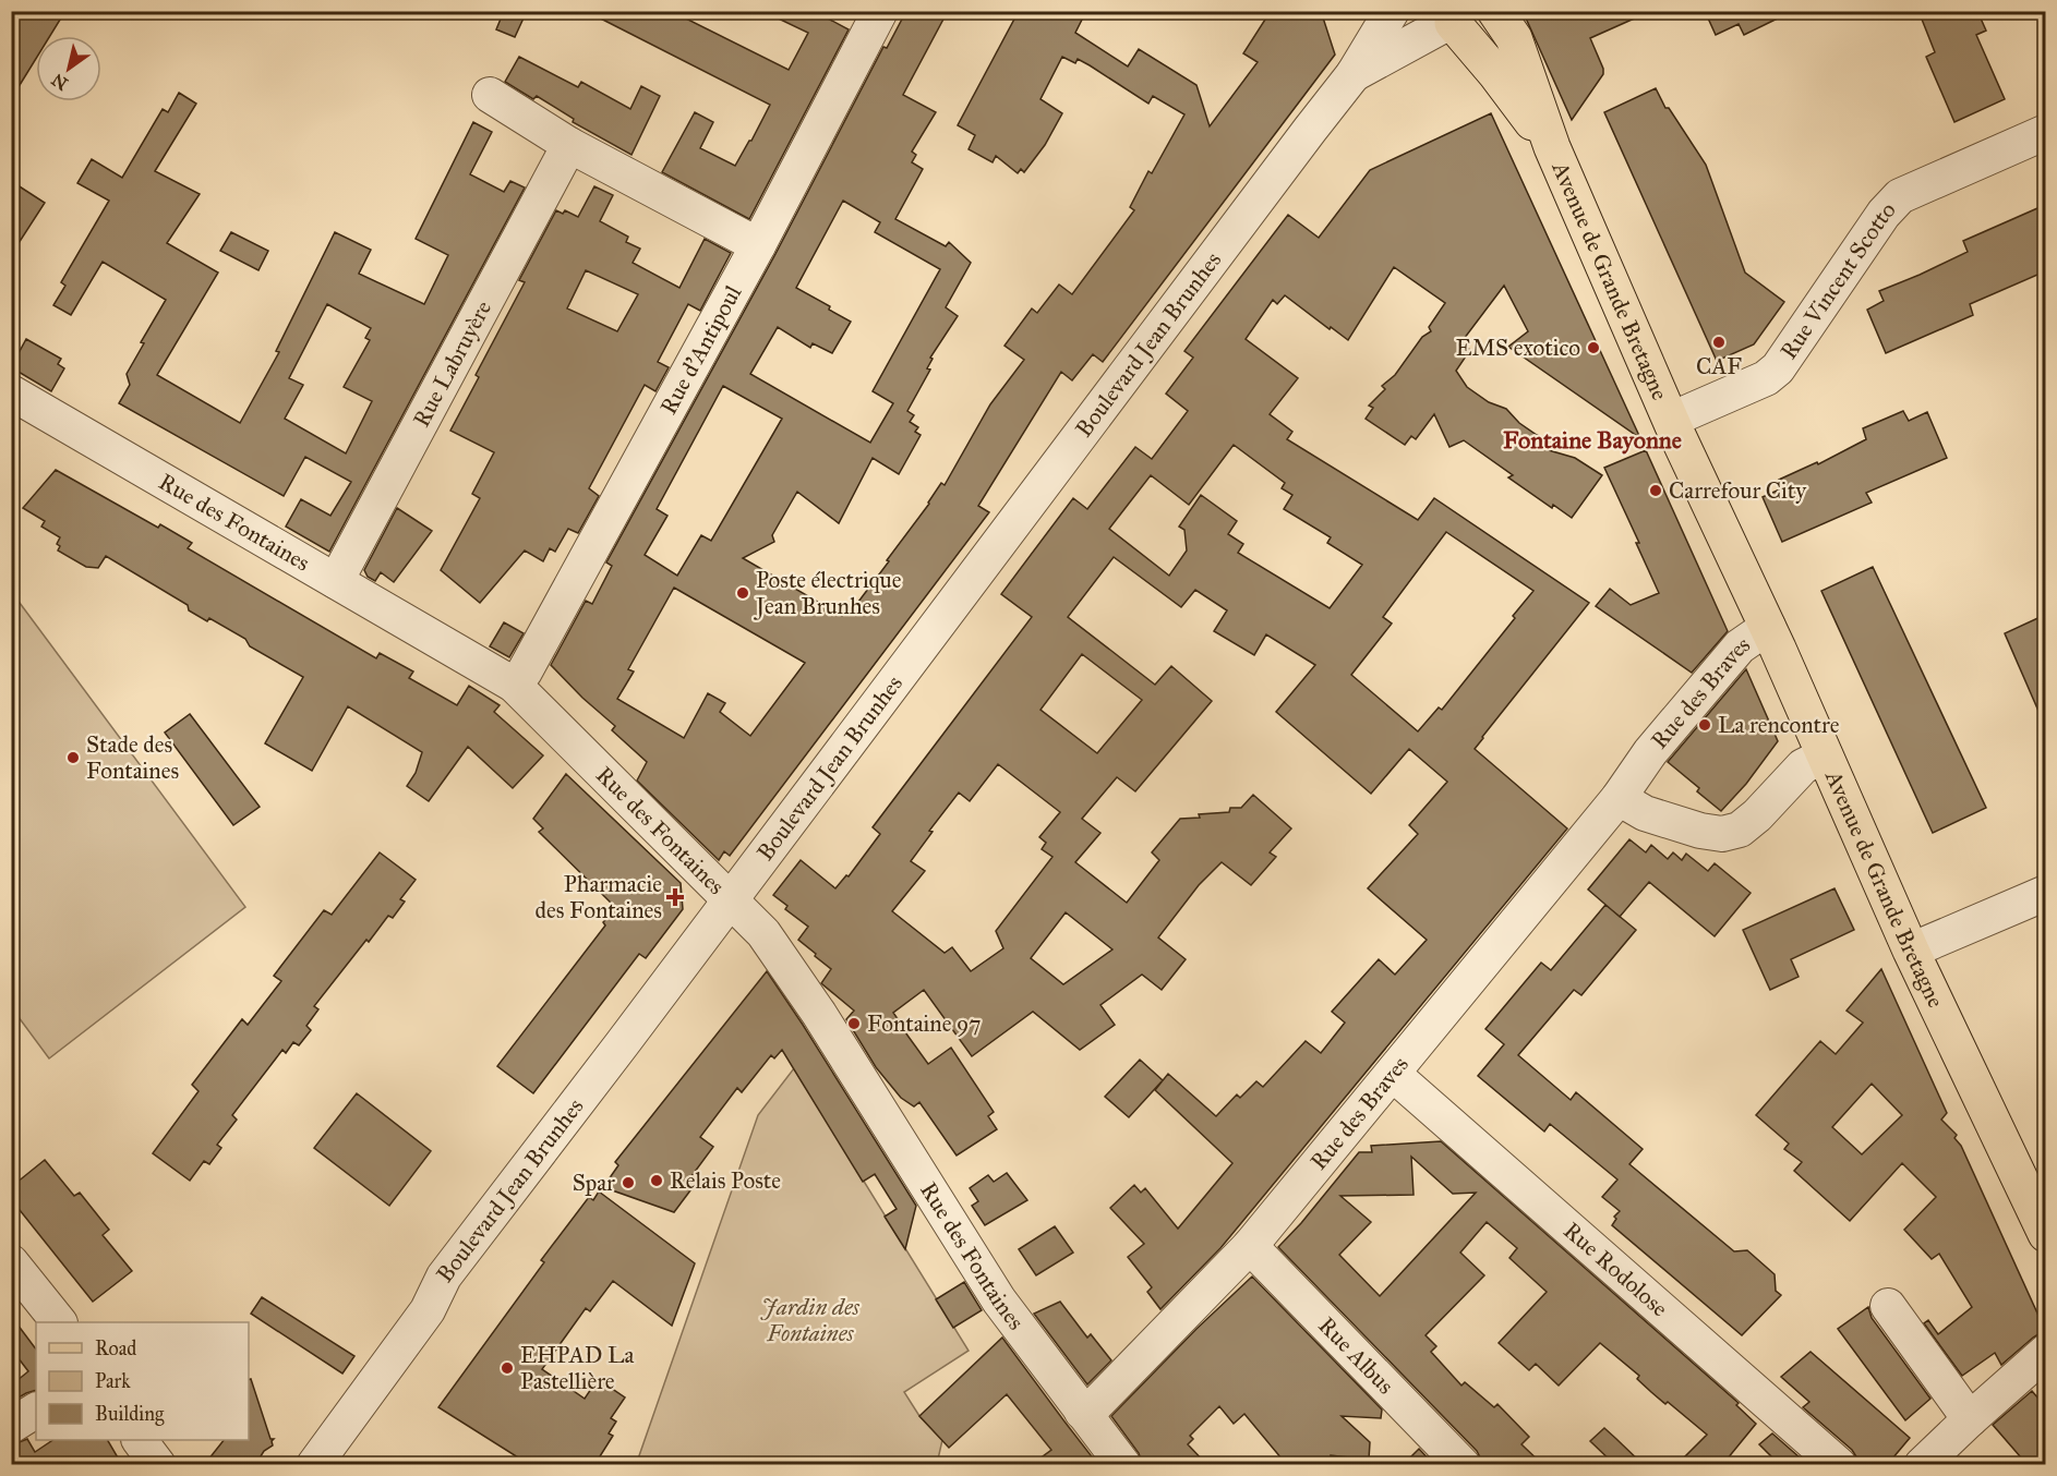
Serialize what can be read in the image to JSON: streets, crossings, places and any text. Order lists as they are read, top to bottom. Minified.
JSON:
{"streets":{"main road":["Avenue de Grande Bretagne"],"street":["Rue Vincent Scotto","Boulevard Jean Brunhes","Rue d'Antipoul","Rue Labruyère","Rue des Fontaines","Rue des Braves","Rue Rodolose","Rue Albus"]},"crossings":[["Avenue de Grande Bretagne","Rue Vincent Scotto"],["Avenue de Grande Bretagne","Boulevard Jean Brunhes"],["Avenue de Grande Bretagne","Rue des Braves"],["Boulevard Jean Brunhes","Rue des Fontaines"],["Rue d'Antipoul","Rue des Fontaines"],["Rue Labruyère","Rue des Fontaines"],["Rue des Fontaines","Rue des Braves"],["Rue des Braves","Rue Rodolose"],["Rue des Braves","Rue Albus"]],"districts":["Fontaine Bayonne"],"parks":["Jardin des Fontaines"],"places":{"other":["CAF","EMS exotico","Carrefour City","Poste électrique Jean Brunhes","La rencontre","Stade des Fontaines","Fontaine 97","Relais Poste","Spar","EHPAD La Pastellière"],"health":["Pharmacie des Fontaines"]},"legend":["Road","Park","Building"],"north":"bottom left"}
